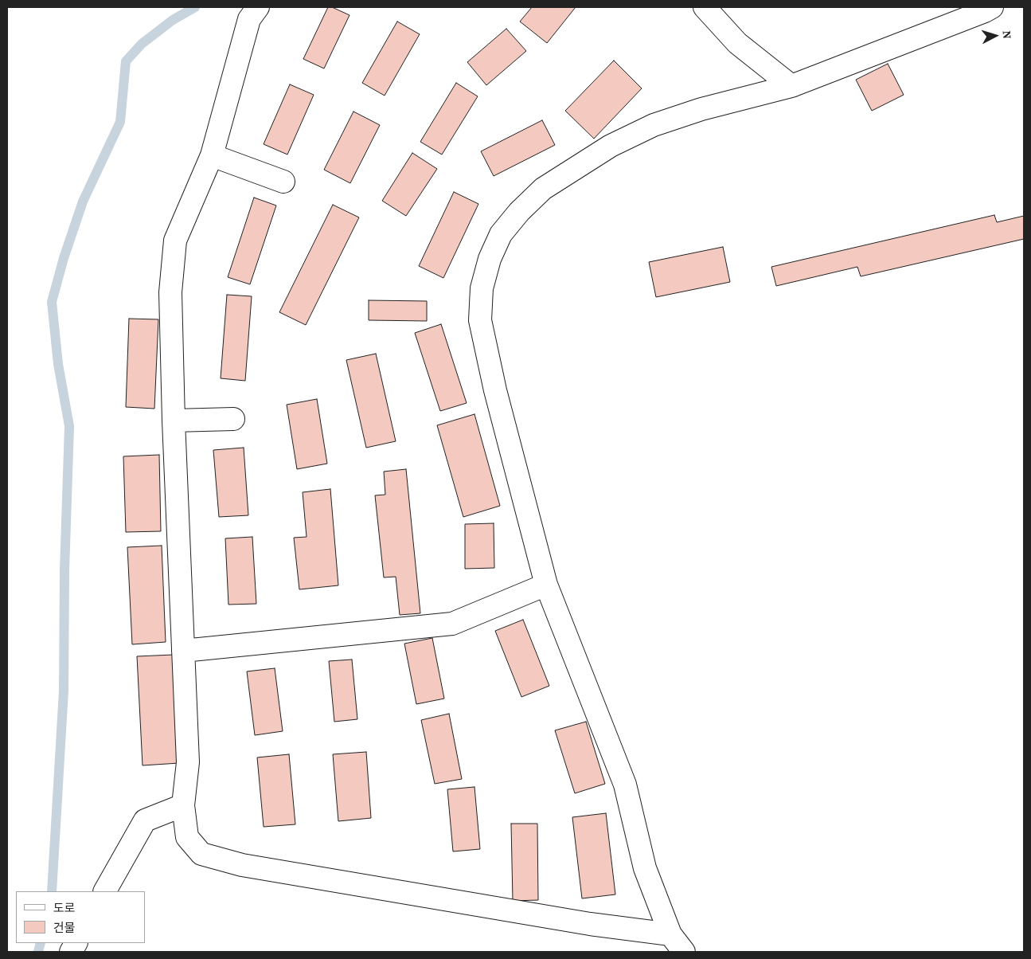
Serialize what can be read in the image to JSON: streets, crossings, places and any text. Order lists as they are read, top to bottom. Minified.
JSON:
{"legend":["도로","건물"],"north":"right"}
